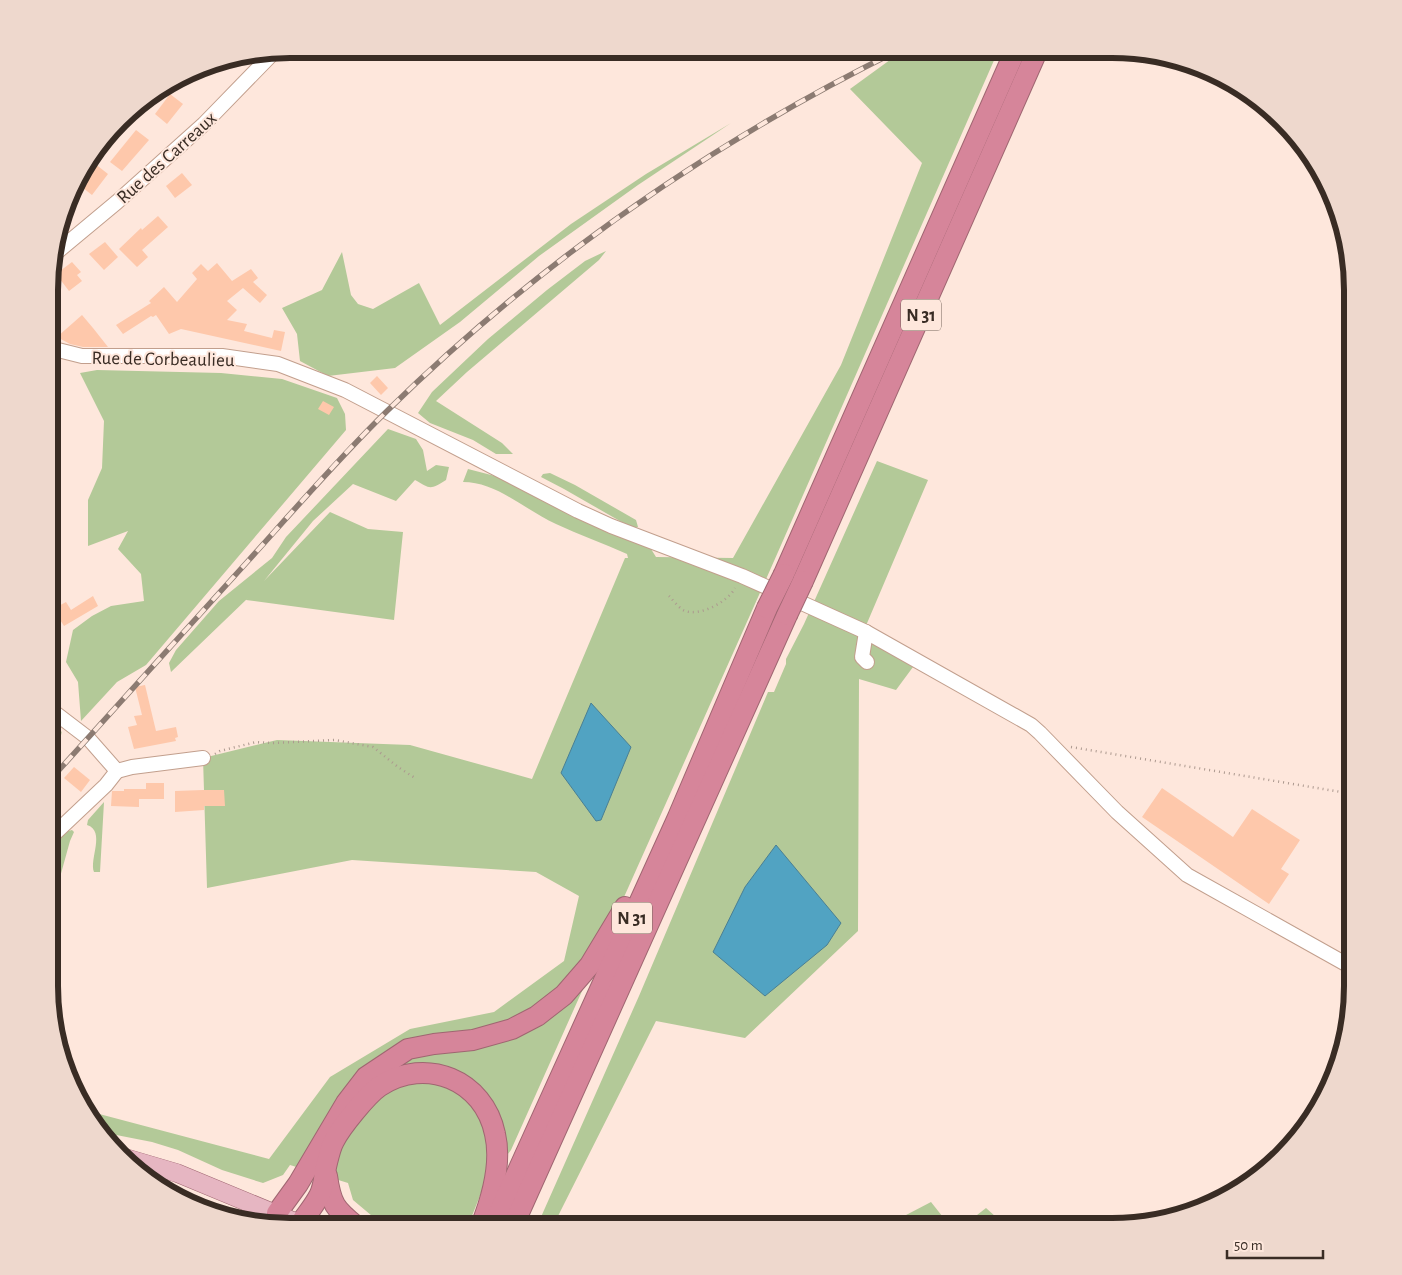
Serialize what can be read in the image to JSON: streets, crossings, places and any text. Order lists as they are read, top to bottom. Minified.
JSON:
{"streets":{"highway":["N 31"],"street":["Rue des Carreaux","Rue de Corbeaulieu"]},"scale_bar":"50 m"}
